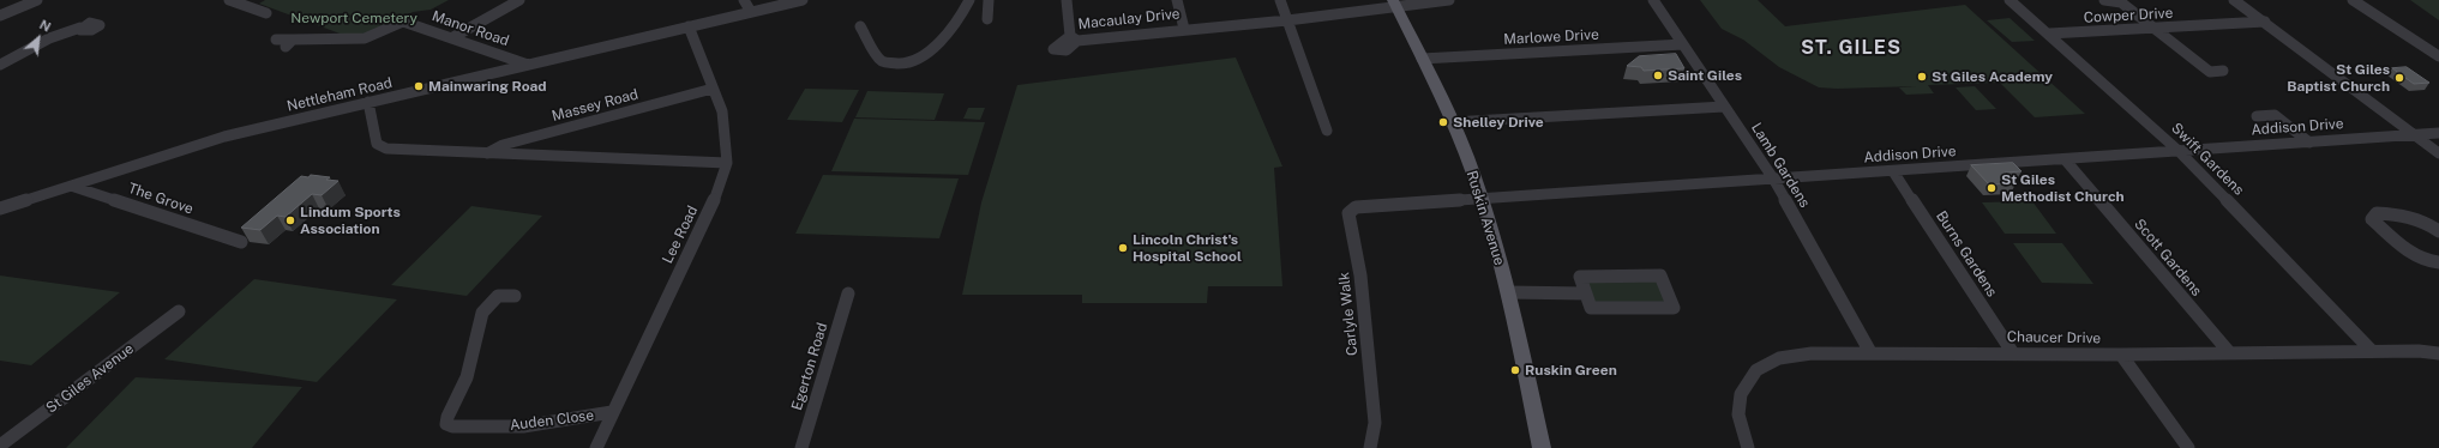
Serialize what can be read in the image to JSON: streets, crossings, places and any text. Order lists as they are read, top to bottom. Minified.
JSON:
{"streets":{"main road":["Ruskin Avenue"],"street":["Cowper Drive","Macaulay Drive","Manor Road","Marlowe Drive","Nettleham Road","Massey Road","Addison Drive","Swift Gardens","Lamb Gardens","The Grove","Lee Road","Burns Gardens","Scott Gardens","Carlyle Walk","Chaucer Drive","Egerton Road","St Giles Avenue","Auden Close"]},"crossings":[["Cowper Drive","Swift Gardens"],["Macaulay Drive","Ruskin Avenue"],["Manor Road","Nettleham Road"],["Marlowe Drive","Lamb Gardens"],["Marlowe Drive","Ruskin Avenue"],["Nettleham Road","The Grove"],["Nettleham Road","Lee Road"],["Massey Road","Lee Road"],["Addison Drive","Swift Gardens"],["Addison Drive","Lamb Gardens"],["Addison Drive","Ruskin Avenue"],["Addison Drive","Burns Gardens"],["Addison Drive","Scott Gardens"],["Addison Drive","Carlyle Walk"],["Swift Gardens","Chaucer Drive"],["Lamb Gardens","Chaucer Drive"],["Lee Road","Auden Close"],["Burns Gardens","Chaucer Drive"],["Scott Gardens","Chaucer Drive"]],"districts":["ST. GILES"],"parks":["Newport Cemetery"],"places":["Saint Giles","St Giles Academy","St Giles Baptist Church","Mainwaring Road","Shelley Drive","St Giles Methodist Church","Lindum Sports Association","Lincoln Christ's Hospital School","Ruskin Green"],"north":"top right"}
